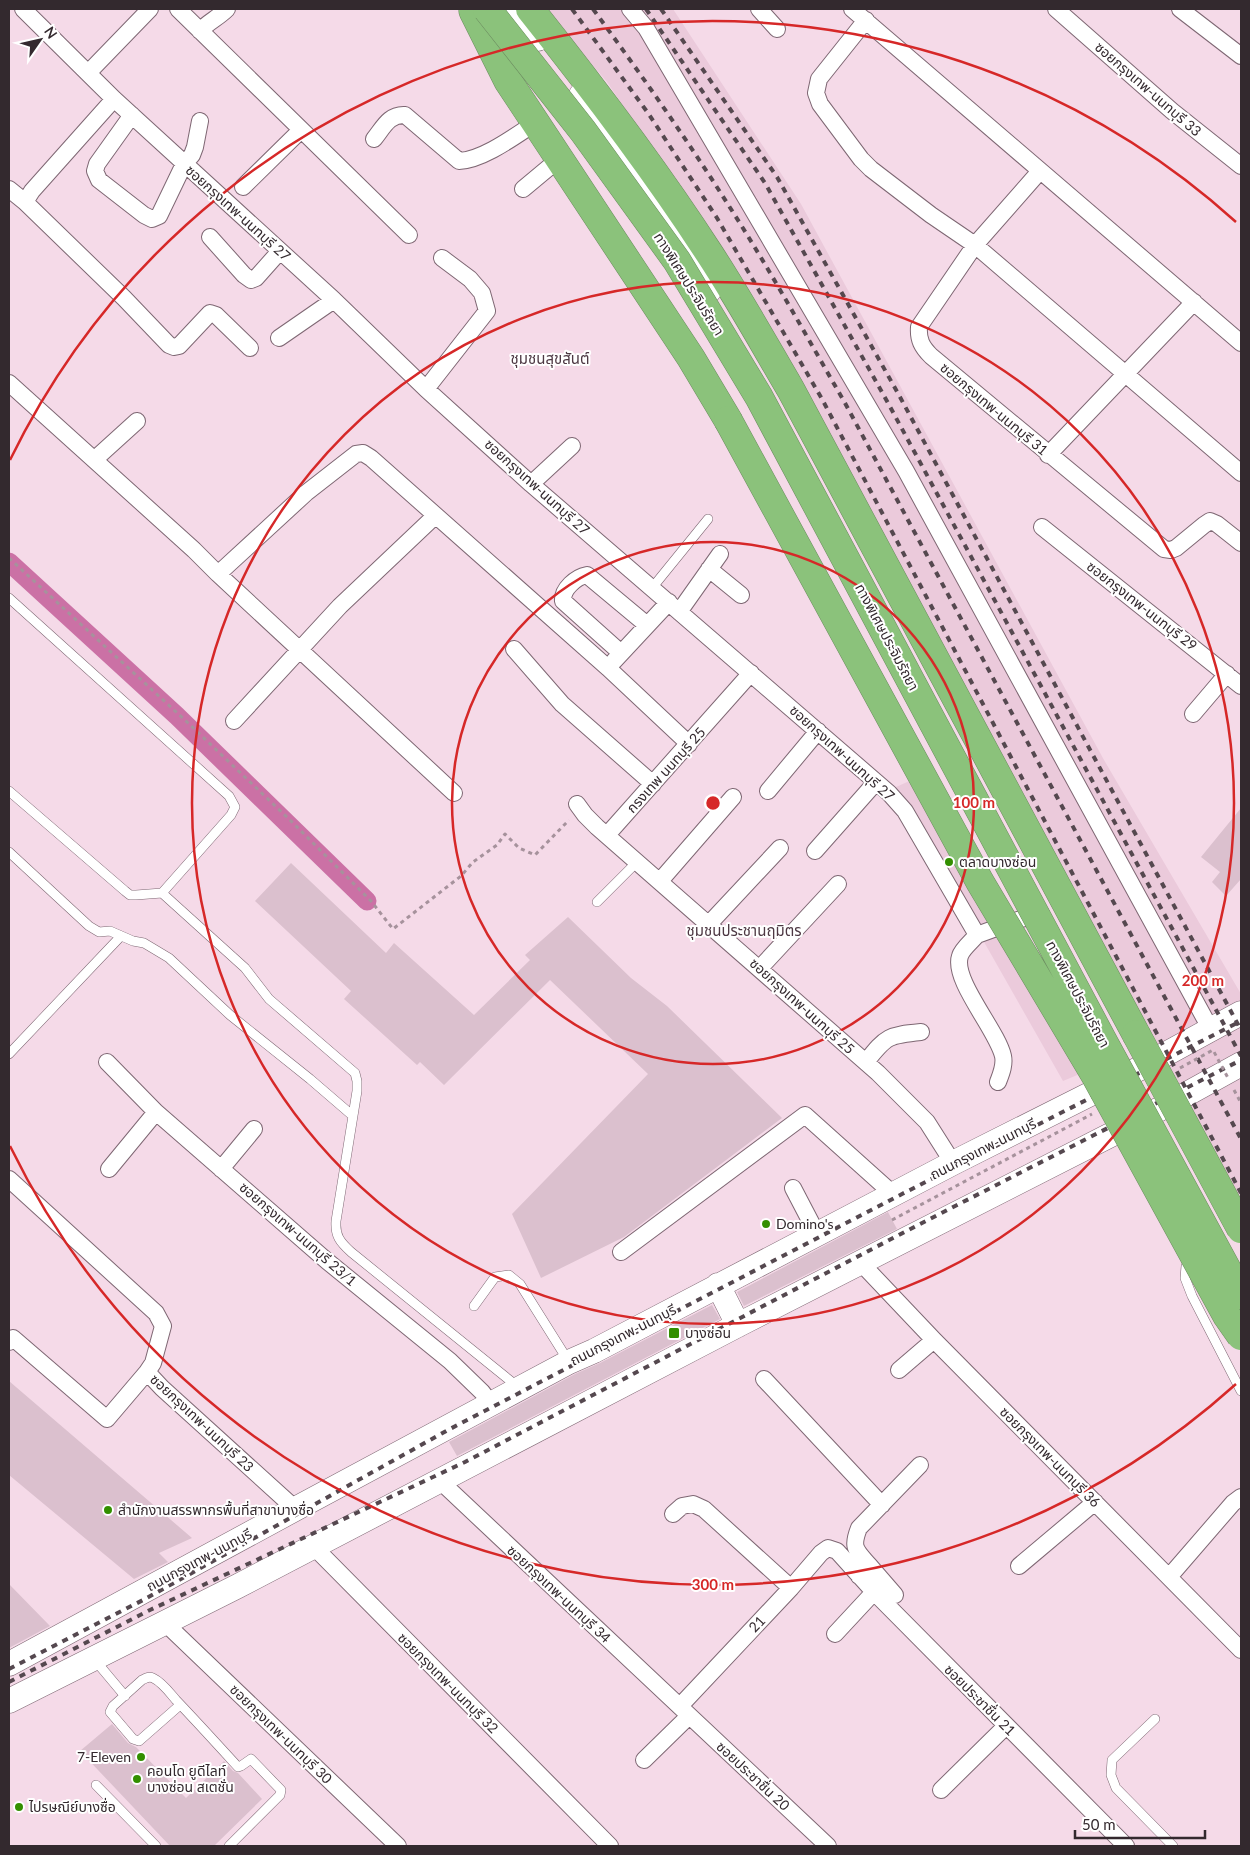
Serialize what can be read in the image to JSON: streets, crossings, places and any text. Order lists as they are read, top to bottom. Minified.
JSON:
{"streets":{"highway":["ทางพิเศษประจิมรัถยา"],"main road":["ถนนกรุงเทพ-นนทบุรี"],"street":["ซอยกรุงเทพ-นนทบุรี 33","ซอยกรุงเทพ-นนทบุรี 27","ซอยกรุงเทพ-นนทบุรี 31","ซอยกรุงเทพ-นนทบุรี 29","กรงเทพ นนทบุรี 25","ซอยกรุงเทพ-นนทบุรี 25","ซอยกรุงเทพ-นนทบุรี 23/1","ซอยกรุงเทพ-นนทบุรี 23","ซอยกรุงเทพ-นนทบุรี 36","ซอยกรุงเทพ-นนทบุรี 34","21","ซอยกรุงเทพ-นนทบุรี 32","ซอยประชาชื่น 21","ซอยกรุงเทพ-นนทบุรี 30","ซอยประชาชื่น 20"]},"crossings":[["ซอยกรุงเทพ-นนทบุรี 27","กรงเทพ นนทบุรี 25"],["ซอยกรุงเทพ-นนทบุรี 25","ถนนกรุงเทพ-นนทบุรี"],["ถนนกรุงเทพ-นนทบุรี","ซอยกรุงเทพ-นนทบุรี 23/1"],["ถนนกรุงเทพ-นนทบุรี","ซอยกรุงเทพ-นนทบุรี 23"],["ซอยกรุงเทพ-นนทบุรี 34","21"],["ซอยกรุงเทพ-นนทบุรี 34","ซอยประชาชื่น 20"],["21","ซอยประชาชื่น 21"],["21","ซอยประชาชื่น 20"]],"districts":["ชุมชนสุขสันต์","ชุมชนประชานฤมิตร"],"places":{"other":["ตลาดบางซ่อน","Domino's","สำนักงานสรรพากรพื้นที่สาขาบางซื่อ","7-Eleven","คอนโด ยูดีไลท์ บางซ่อน สเตชั่น","ไปรษณีย์บางซื่อ"],"transit":["บางซ่อน"]},"scale_bar":"50 m","north":"top right","rings":["100 m","200 m","300 m"]}
